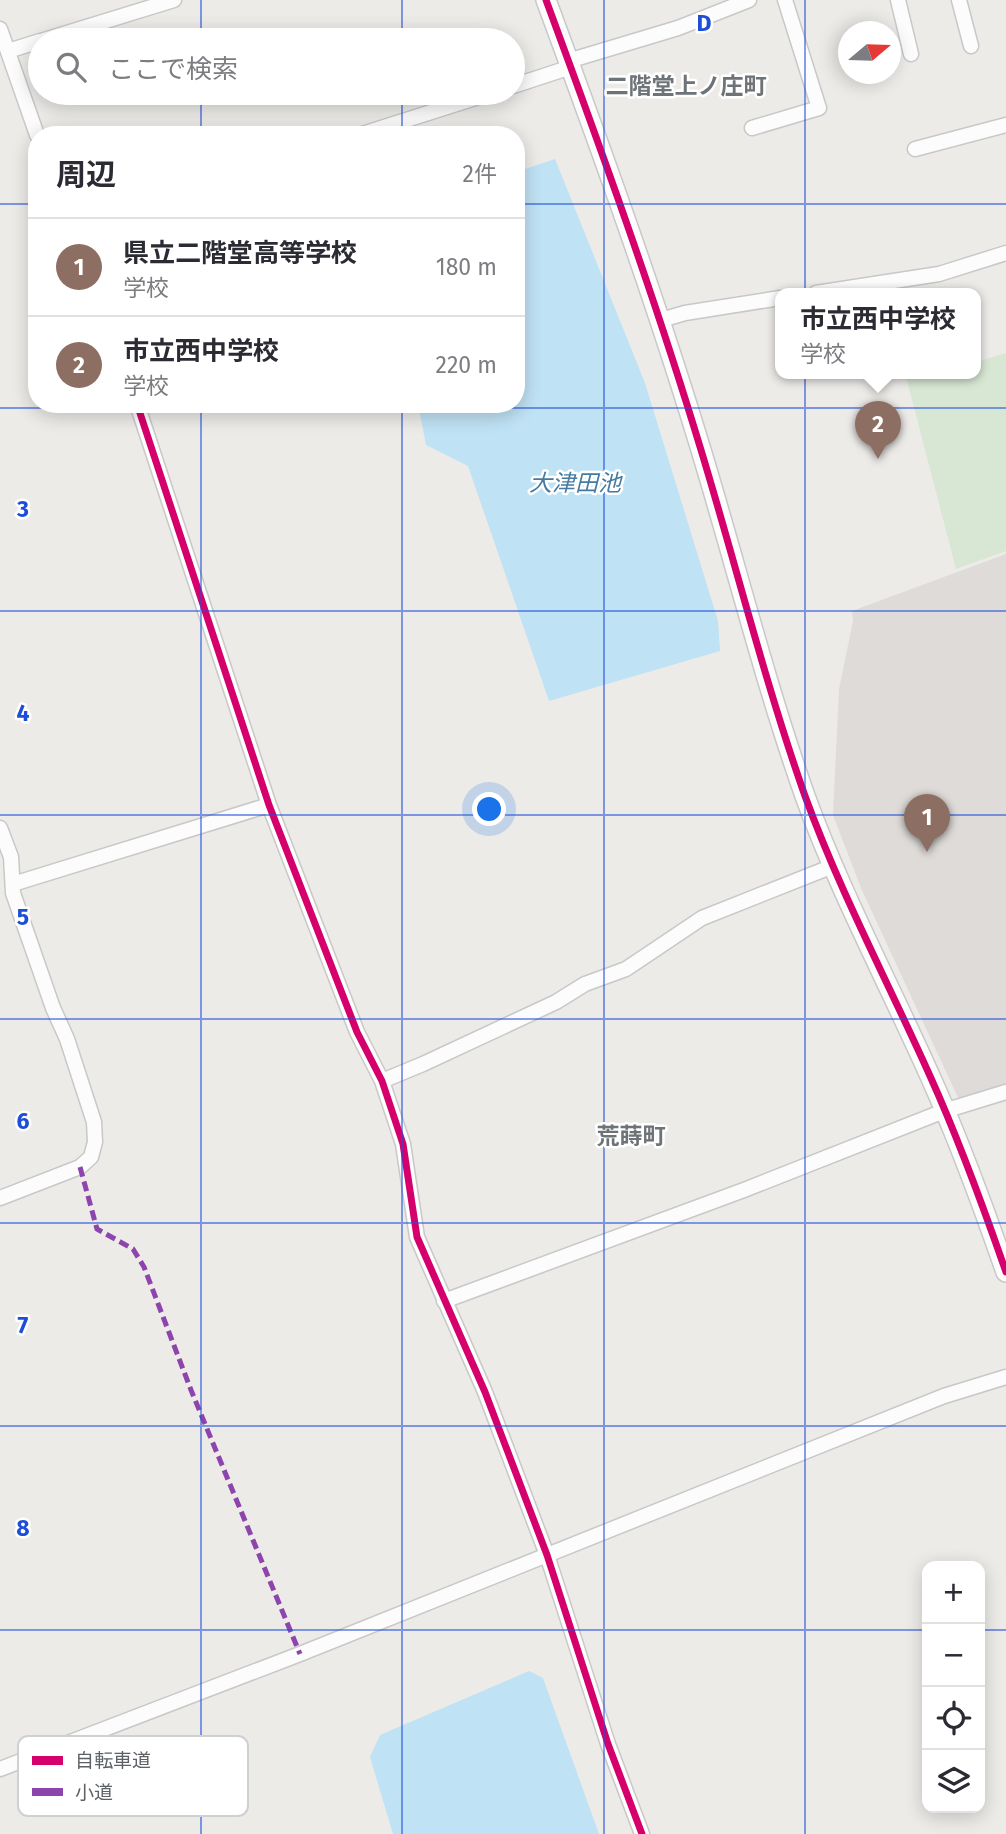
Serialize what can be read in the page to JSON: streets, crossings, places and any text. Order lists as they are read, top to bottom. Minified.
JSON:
{"districts":["二階堂上ノ庄町","荒蒔町"],"water":["大津田池"],"legend":["自転車道","小道"],"north":"right","page":{"search":"ここで検索","heading":["周辺","2件"],"list":[{"mark":"1","name":"県立二階堂高等学校","note":"学校","value":"180 m"},{"mark":"2","name":"市立西中学校","note":"学校","value":"220 m"}],"popup":["市立西中学校","学校"],"pins":["2","1"],"map_buttons":["+","−"]},"grid":{"columns":["D"],"rows":["3","4","5","6","7","8"]}}
